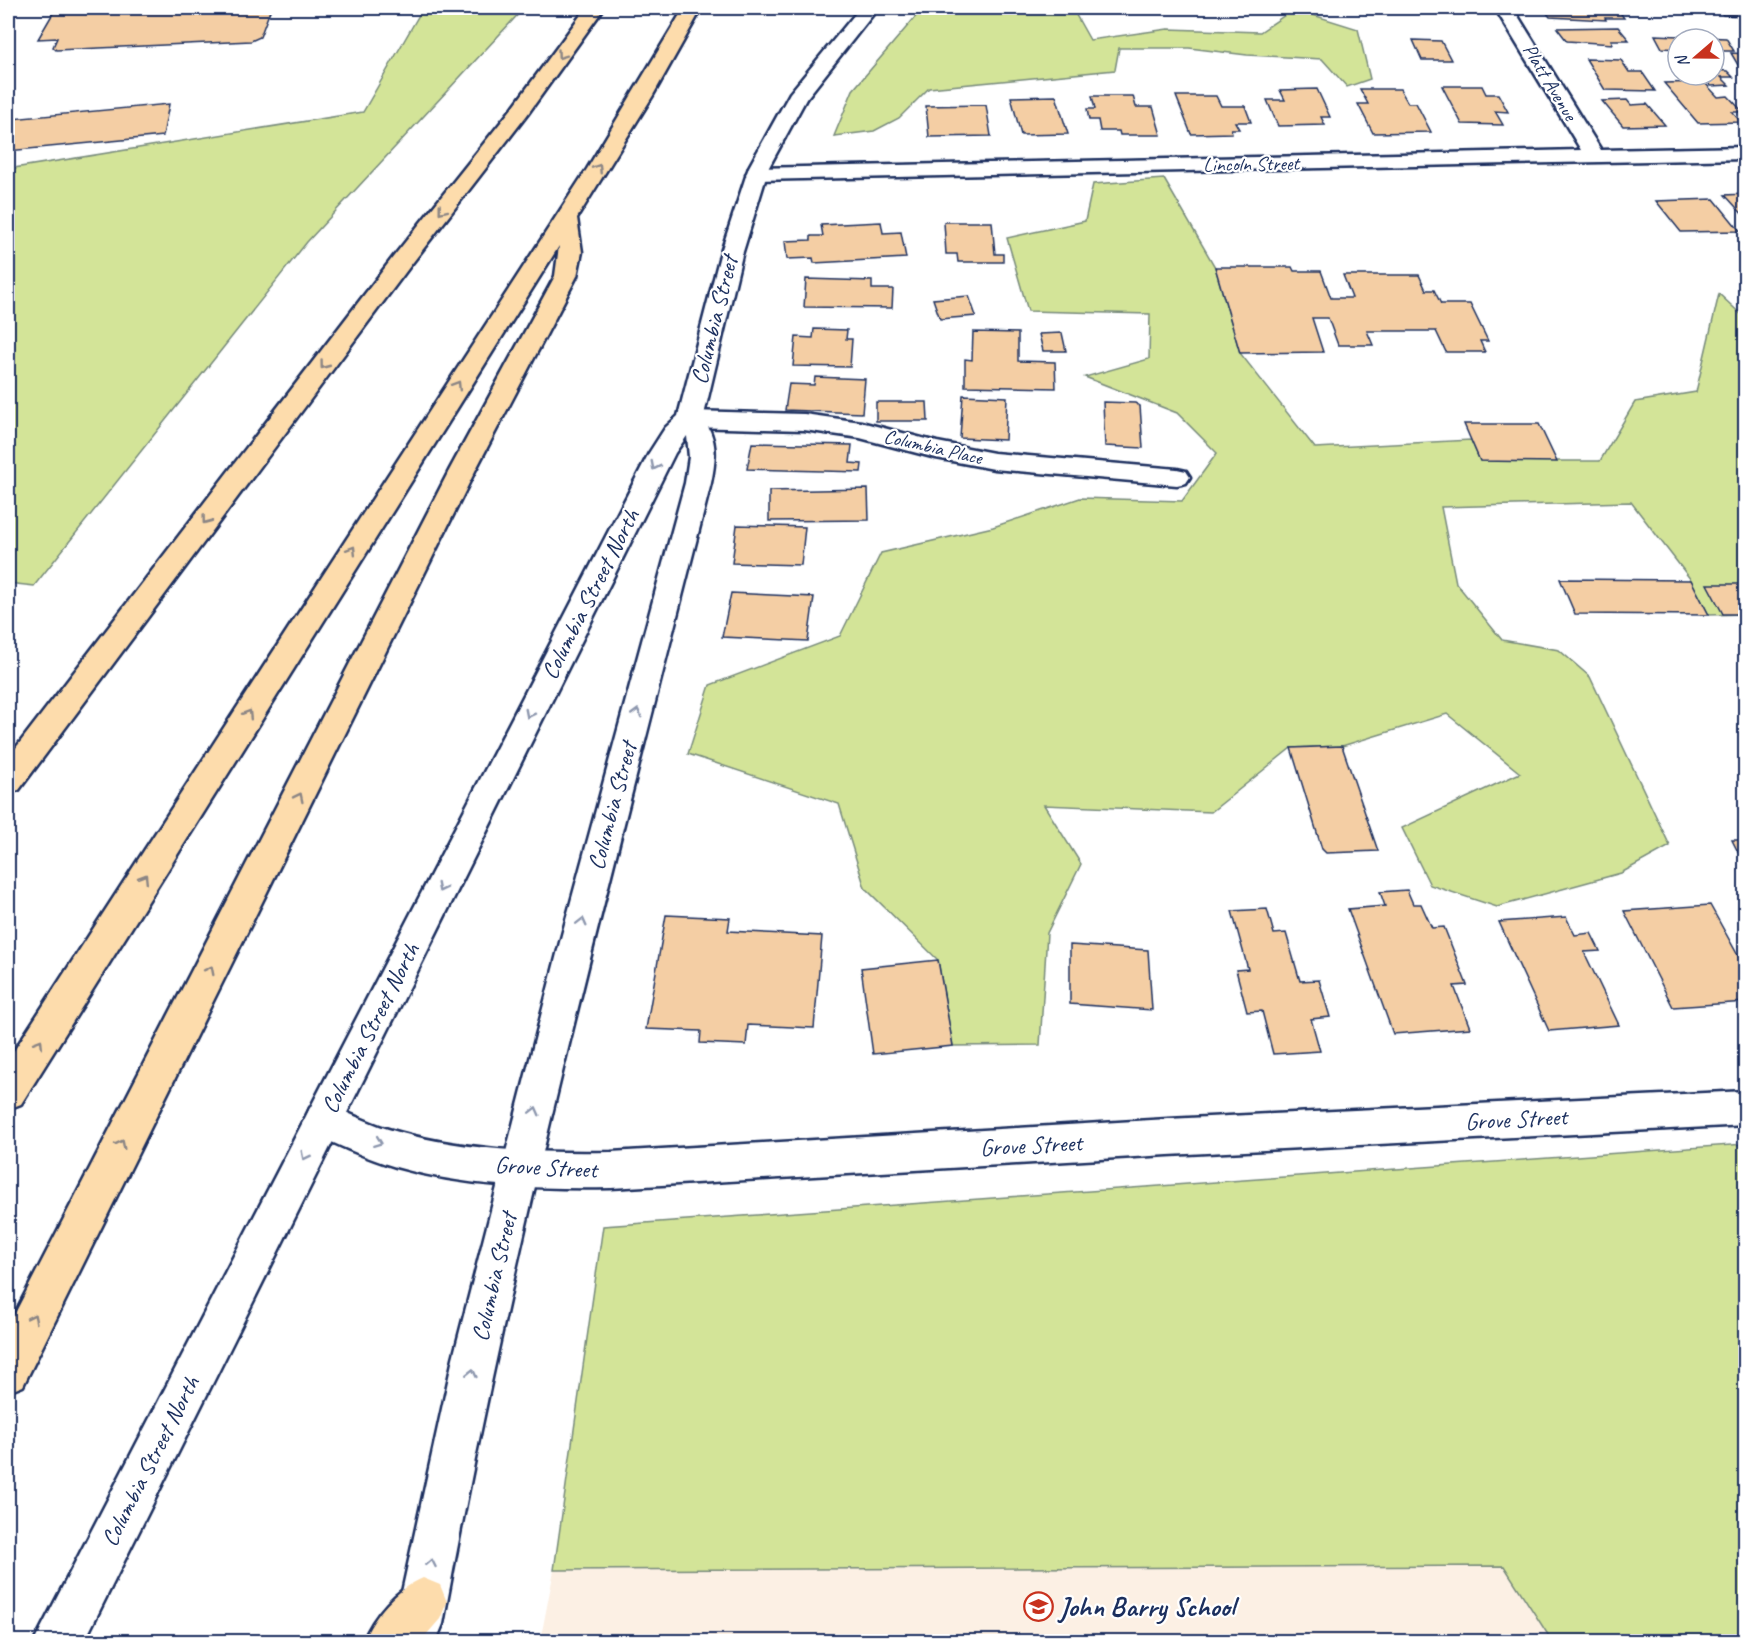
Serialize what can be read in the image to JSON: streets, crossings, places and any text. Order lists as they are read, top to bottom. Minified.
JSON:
{"streets":{"street":["Platt Avenue","Lincoln Street","Columbia Street","Columbia Place","Columbia Street North","Grove Street"]},"crossings":[["Platt Avenue","Lincoln Street"],["Lincoln Street","Columbia Street"],["Columbia Street","Columbia Place"],["Columbia Street","Columbia Street North"],["Columbia Street","Grove Street"],["Columbia Place","Columbia Street North"],["Columbia Street North","Grove Street"]],"one_way":["Columbia Street","Columbia Street North"],"places":{"school or university":["John Barry School"]},"north":"left"}
